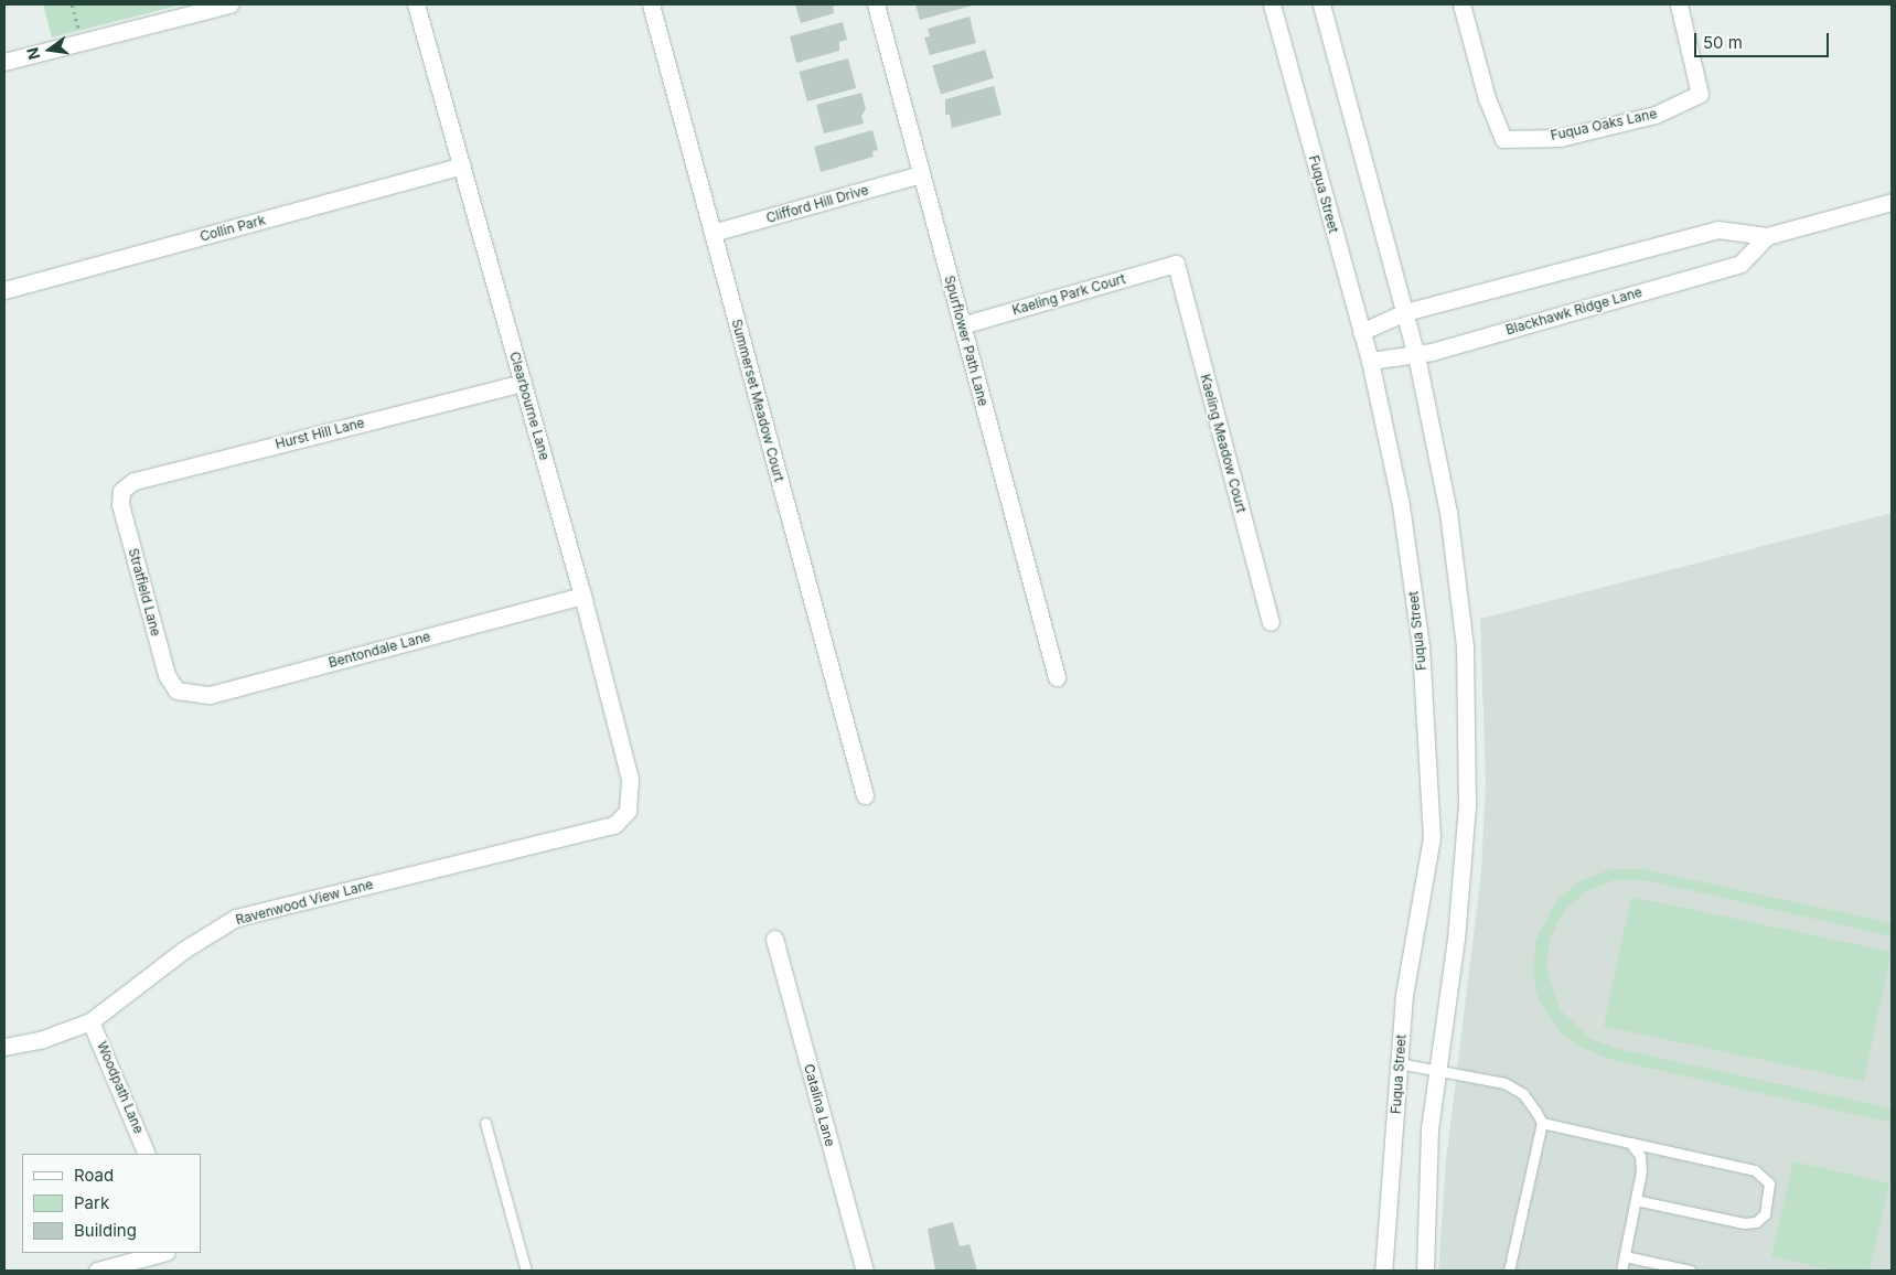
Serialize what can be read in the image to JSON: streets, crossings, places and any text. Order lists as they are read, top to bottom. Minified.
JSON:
{"streets":{"street":["Fuqua Oaks Lane","Fuqua Street","Clifford Hill Drive","Collin Park","Kaeling Park Court","Blackhawk Ridge Lane","Spurflower Path Lane","Summerset Meadow Court","Clearbourne Lane","Hurst Hill Lane","Kaeling Meadow Court","Stratfield Lane","Bentondale Lane","Ravenwood View Lane","Woodpath Lane","Catalina Lane"]},"crossings":[["Fuqua Street","Blackhawk Ridge Lane"],["Clifford Hill Drive","Spurflower Path Lane"],["Clifford Hill Drive","Summerset Meadow Court"],["Collin Park","Clearbourne Lane"],["Kaeling Park Court","Spurflower Path Lane"],["Kaeling Park Court","Kaeling Meadow Court"],["Clearbourne Lane","Hurst Hill Lane"],["Clearbourne Lane","Bentondale Lane"],["Clearbourne Lane","Ravenwood View Lane"],["Hurst Hill Lane","Stratfield Lane"],["Stratfield Lane","Bentondale Lane"],["Ravenwood View Lane","Woodpath Lane"]],"legend":["Road","Park","Building"],"scale_bar":"50 m","north":"left"}
